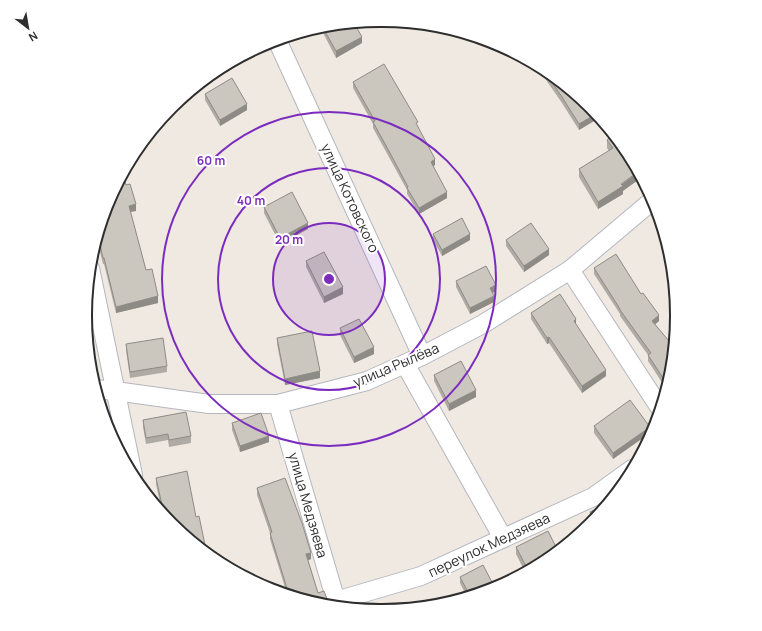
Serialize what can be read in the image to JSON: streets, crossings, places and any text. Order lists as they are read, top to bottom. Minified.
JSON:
{"streets":{"street":["улица Котовского","улица Рылёва","улица Медзяева","переулок Медзяева"]},"crossings":[["улица Котовского","улица Рылёва"],["улица Рылёва","улица Медзяева"]],"north":"bottom right","rings":["60 m","40 m","20 m"]}
